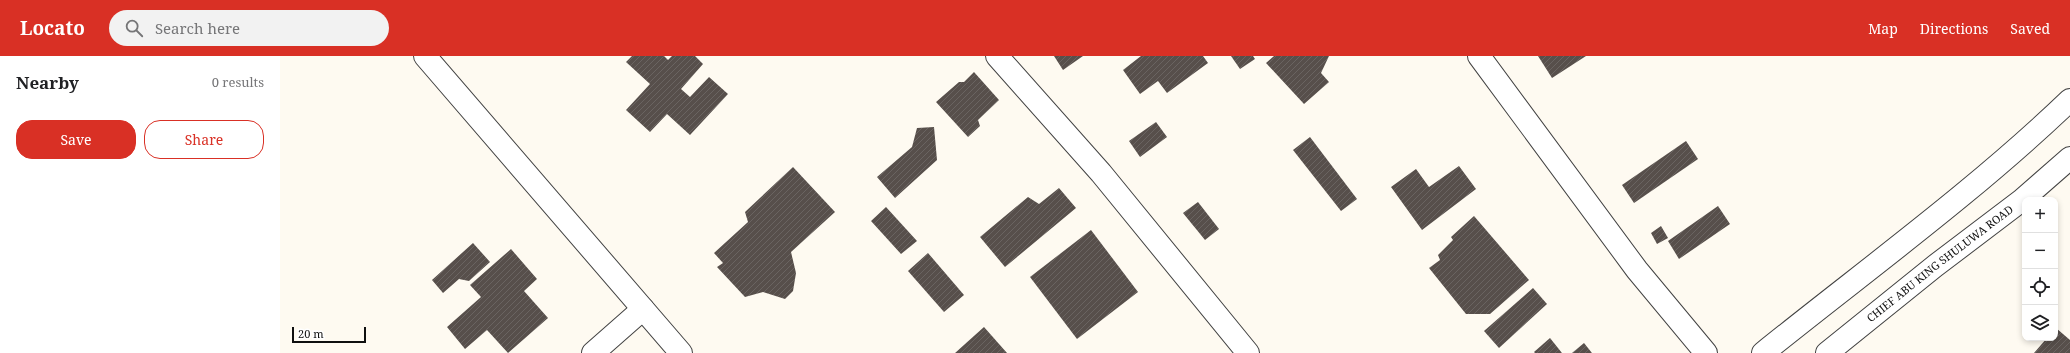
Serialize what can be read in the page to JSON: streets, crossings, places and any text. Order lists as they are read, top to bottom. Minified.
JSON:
{"streets":{"street":["CHIEF ABU KING SHULUWA ROAD"]},"scale_bar":"20 m","page":{"header":"Locato","search":"Search here","nav":["Map","Directions","Saved"],"heading":["Nearby","0 results"],"buttons":["Save","Share"],"map_buttons":["+","−"],"scale":"20 m"}}
